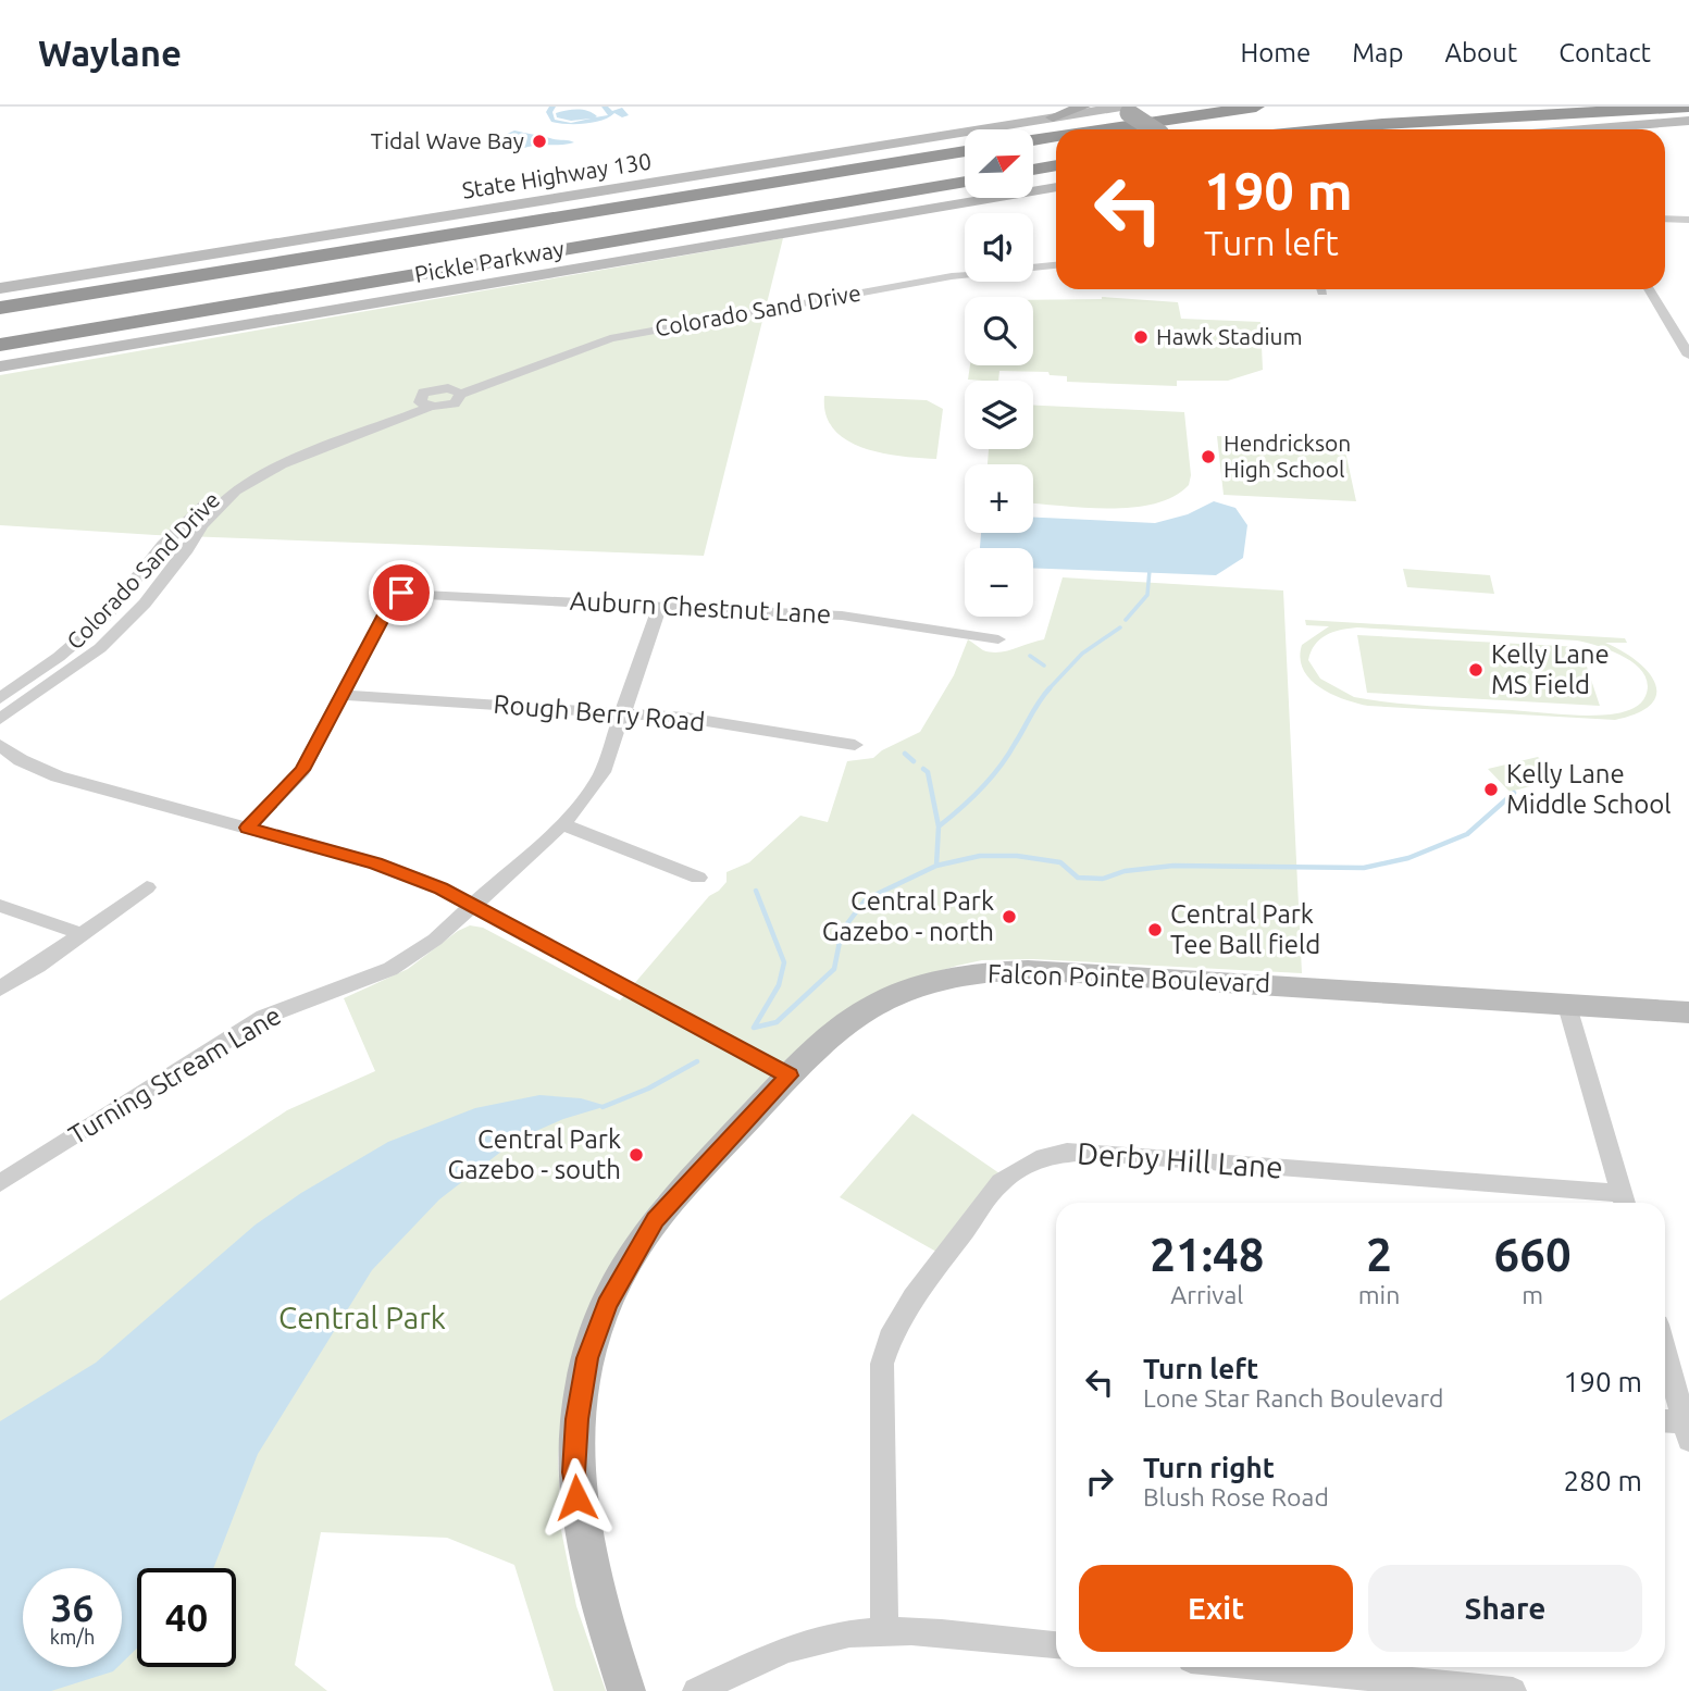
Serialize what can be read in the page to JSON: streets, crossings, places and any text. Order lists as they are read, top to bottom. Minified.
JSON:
{"streets":{"highway":["Pickle Parkway"],"main road":["State Highway 130","Falcon Pointe Boulevard"],"street":["Colorado Sand Drive","Auburn Chestnut Lane","Rough Berry Road","Turning Stream Lane","Derby Hill Lane"]},"crossings":[["Auburn Chestnut Lane","Rough Berry Road"],["Auburn Chestnut Lane","Turning Stream Lane"],["Rough Berry Road","Turning Stream Lane"]],"parks":["Central Park"],"places":["Tidal Wave Bay","Hawk Stadium","Hendrickson High School","Kelly Lane MS Field","Kelly Lane Middle School","Central Park Gazebo - north","Central Park Tee Ball field","Central Park Gazebo - south"],"north":"top right","page":{"header":"Waylane","nav":["Home","Map","About","Contact"],"map_buttons":["+","−"],"turn":["190 m","Turn left"],"eta":["21:48","Arrival","2","min","660","m"],"list":[{"name":"Turn left","note":"Lone Star Ranch Boulevard","value":"190 m"},{"name":"Turn right","note":"Blush Rose Road","value":"280 m"}],"buttons":["Exit","Share"],"speed":"36 km/h","limit":"40"}}
